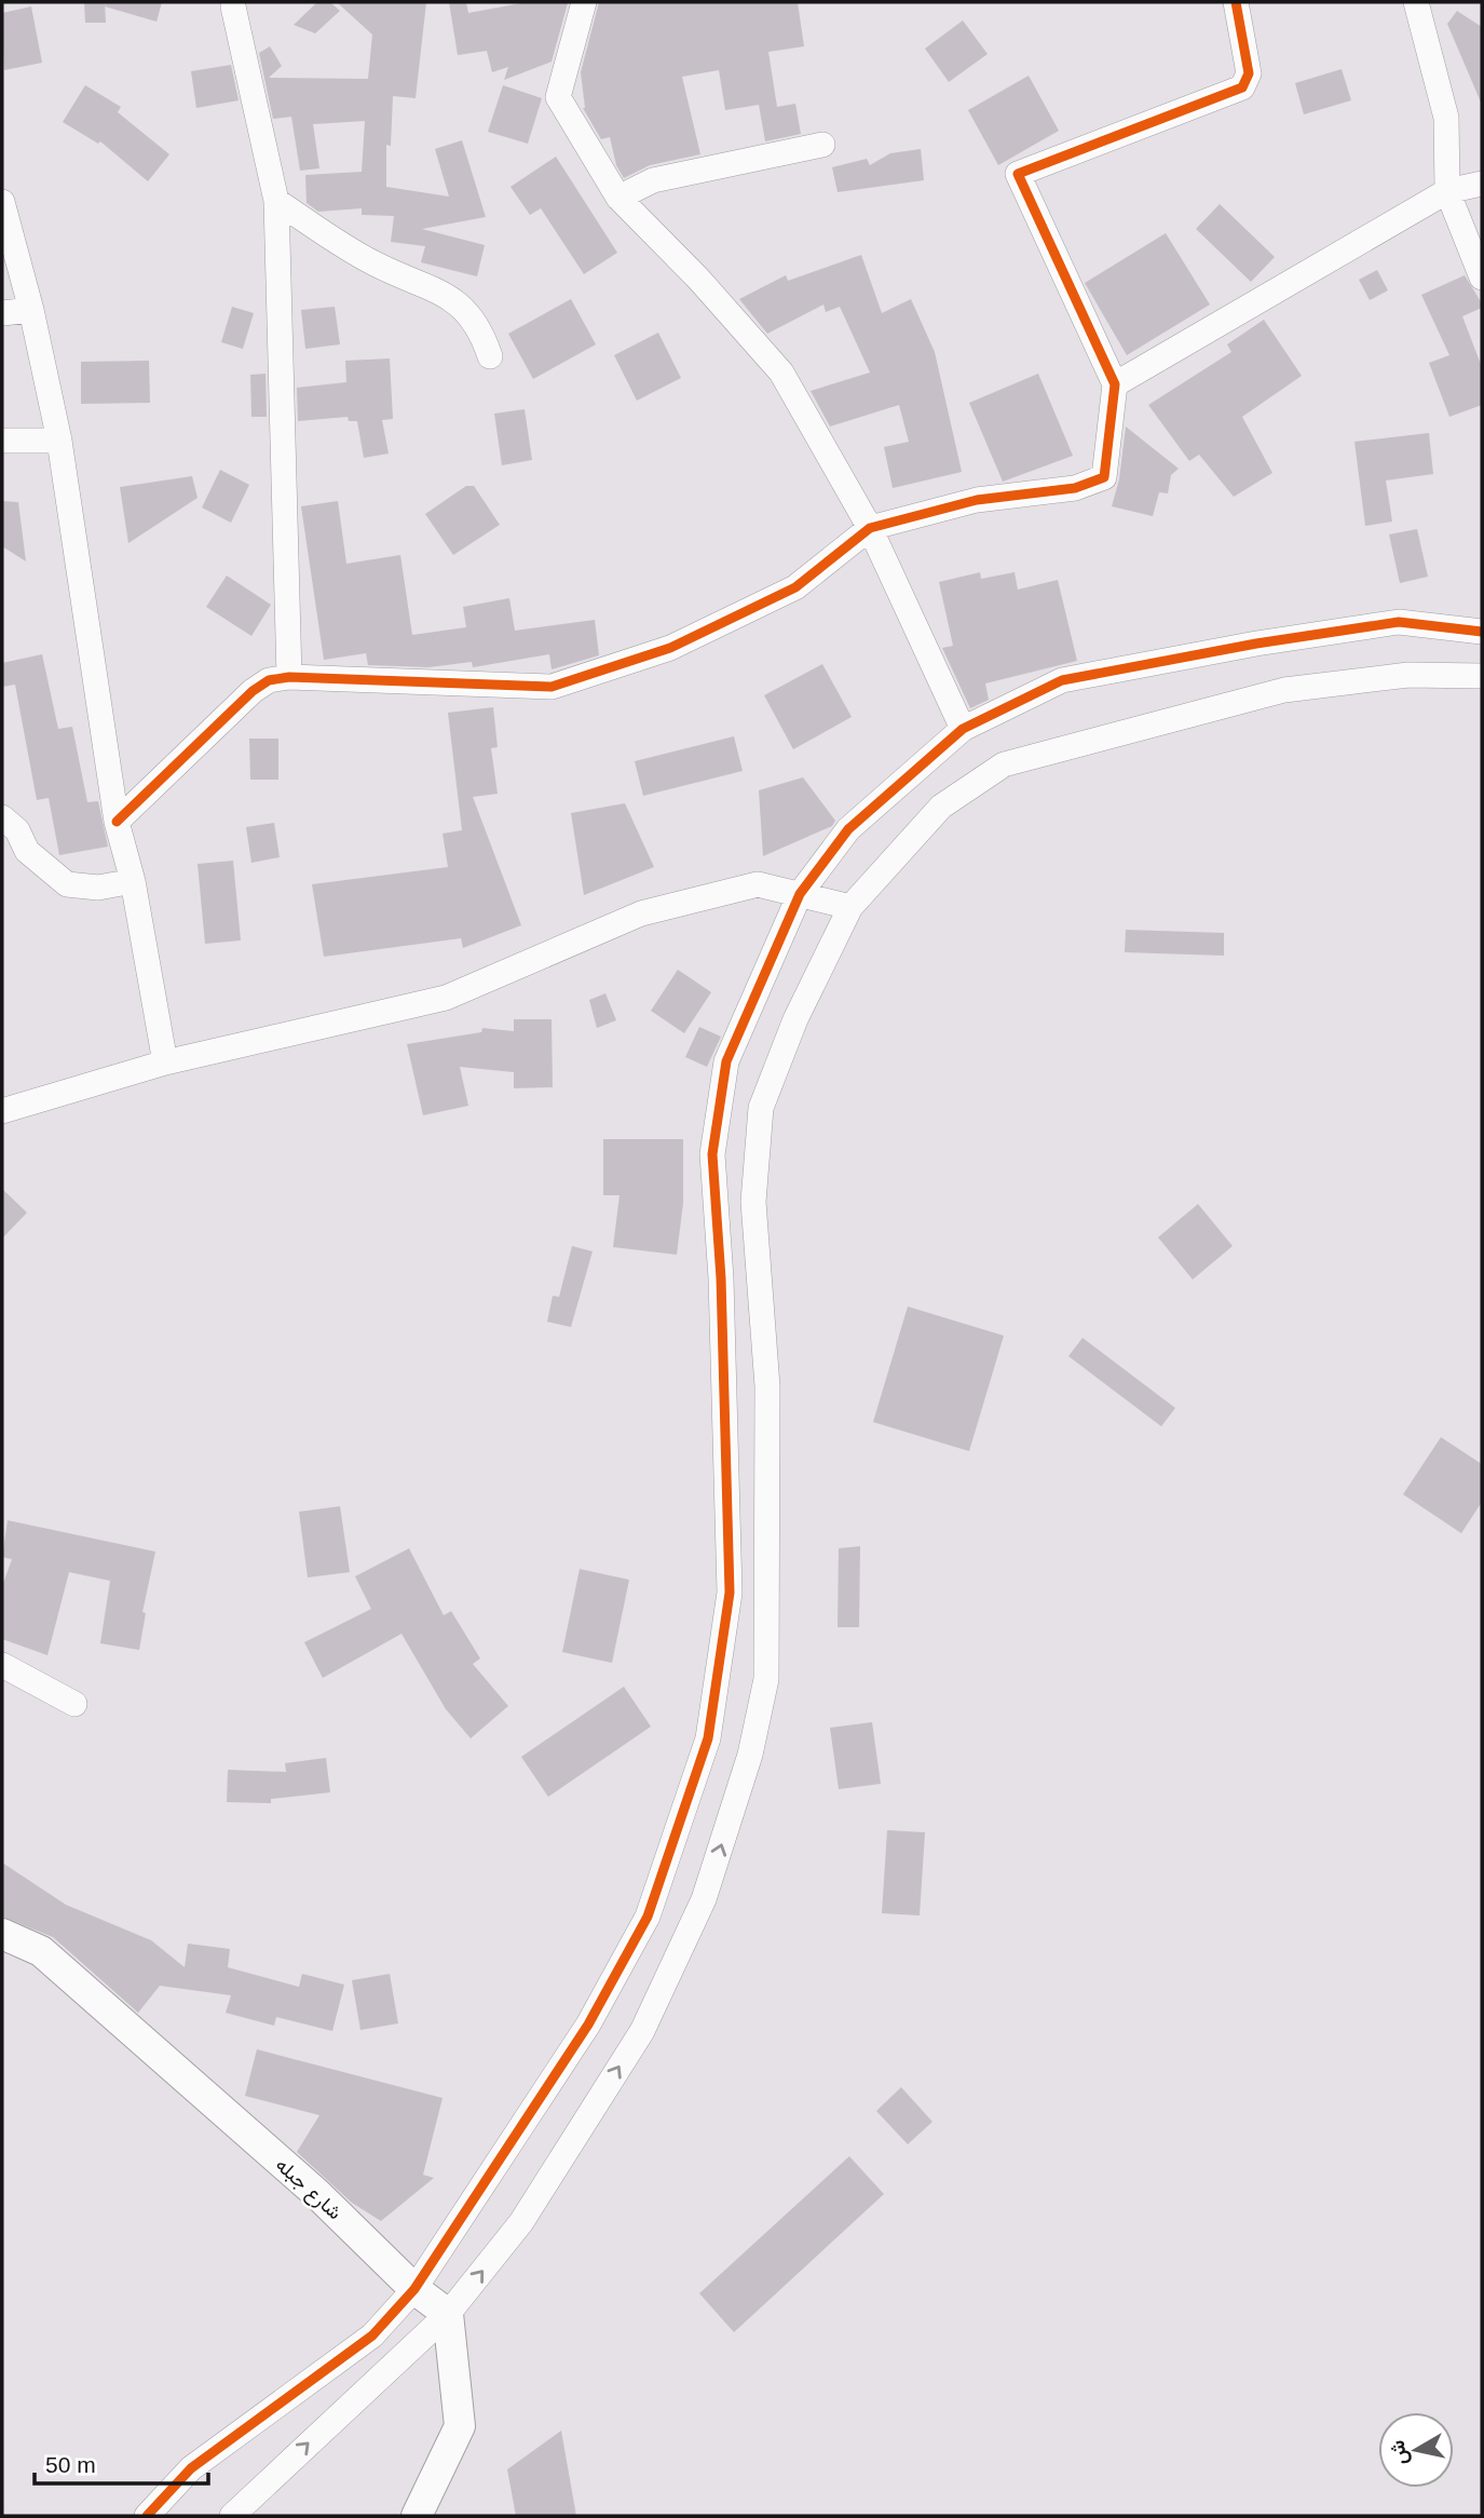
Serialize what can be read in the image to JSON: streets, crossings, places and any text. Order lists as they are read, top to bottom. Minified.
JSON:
{"streets":{"main road":["شارع جبله"]},"scale_bar":"50 m","north":"left"}
